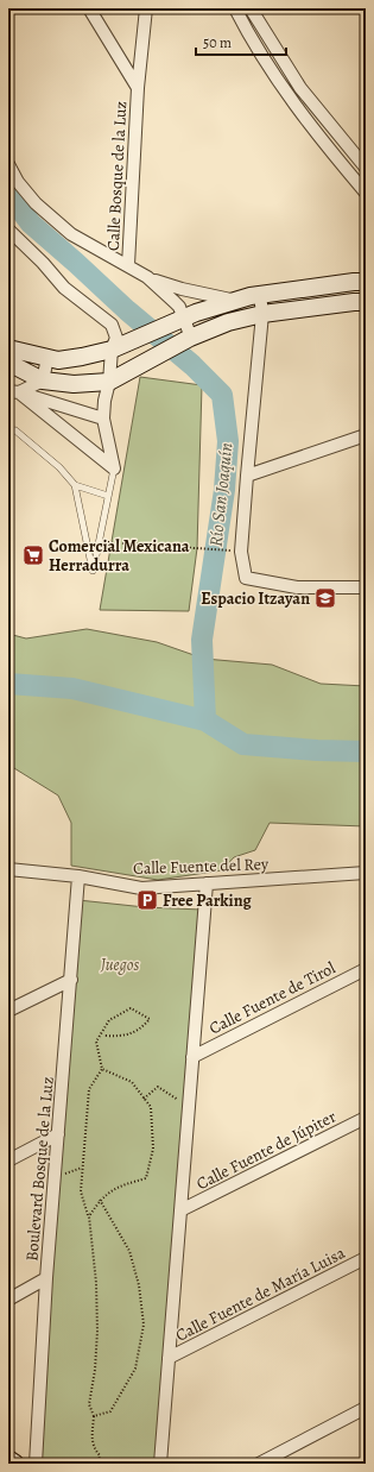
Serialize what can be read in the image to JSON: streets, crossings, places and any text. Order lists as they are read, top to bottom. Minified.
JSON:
{"streets":{"street":["Calle Bosque de la Luz","Calle Fuente del Rey","Calle Fuente de Tirol","Calle Fuente de Júpiter","Boulevard Bosque de la Luz","Calle Fuente de María Luisa"]},"crossings":[["Calle Fuente del Rey","Boulevard Bosque de la Luz"]],"water":["Río San Joaquín"],"parks":["Juegos"],"places":{"supermarket":["Comercial Mexicana Herradurra"],"school or university":["Espacio Itzayan"],"parking":["Free Parking"]},"scale_bar":"50 m"}
